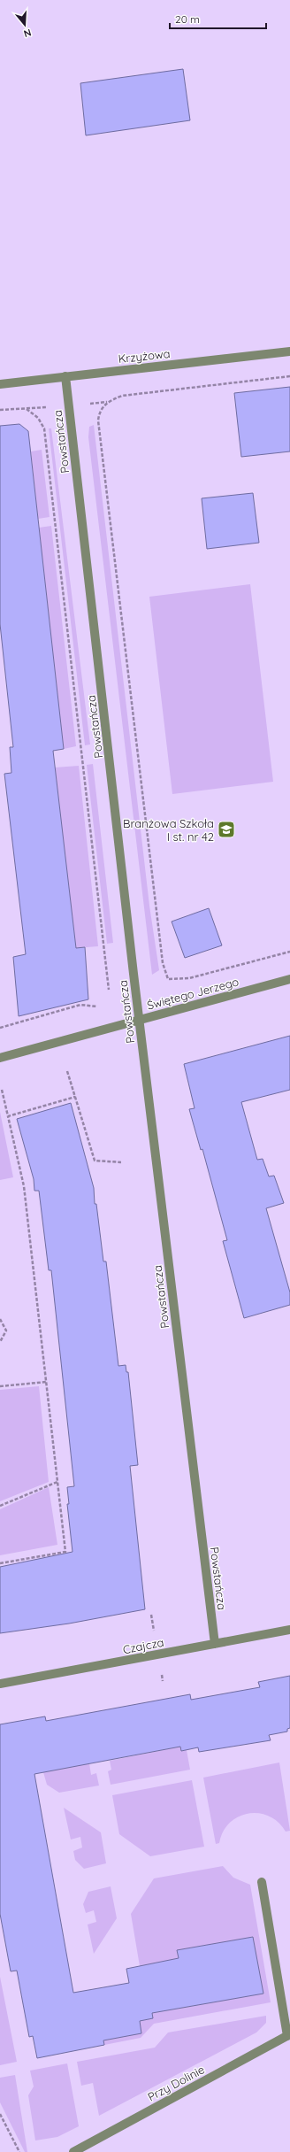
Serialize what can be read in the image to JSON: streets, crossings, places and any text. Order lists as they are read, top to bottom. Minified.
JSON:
{"streets":{"street":["Krzyżowa","Powstańcza","Świętego Jerzego","Czajcza","Przy Dolinie"]},"crossings":[["Krzyżowa","Powstańcza"],["Powstańcza","Świętego Jerzego"],["Powstańcza","Czajcza"]],"places":{"school or university":["Branżowa Szkoła I st. nr 42"]},"scale_bar":"20 m","north":"bottom"}
